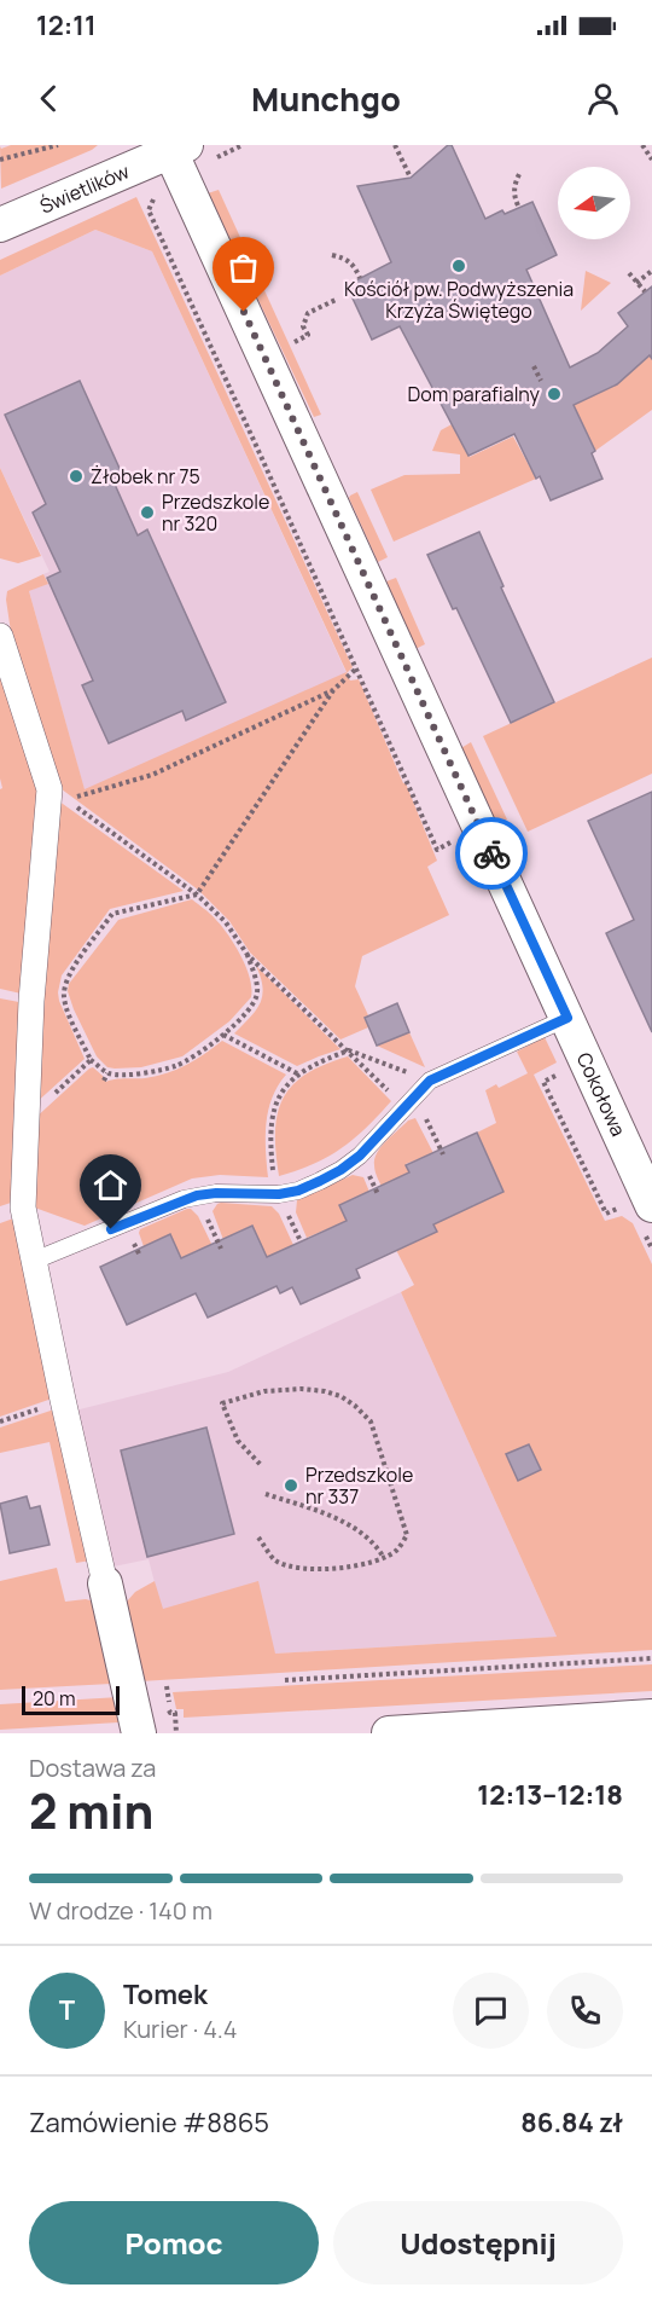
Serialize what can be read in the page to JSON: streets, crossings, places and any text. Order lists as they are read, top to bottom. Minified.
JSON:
{"streets":{"street":["Świetlików","Cokołowa"]},"crossings":[["Świetlików","Cokołowa"]],"places":["Kościół pw. Podwyższenia Krzyża Świętego","Dom parafialny","Żłobek nr 75","Przedszkole nr 320","Przedszkole nr 337"],"scale_bar":"20 m","north":"left","page":{"status":"12:11","header":"Munchgo","scale":"20 m","heading":["2 min","Dostawa za","12:13–12:18"],"panel":["Tomek","Kurier · 4.4","Zamówienie #8865","86.84 zł"],"bar":"W drodze · 140 m","round":"T","buttons":["Pomoc","Udostępnij"]}}
